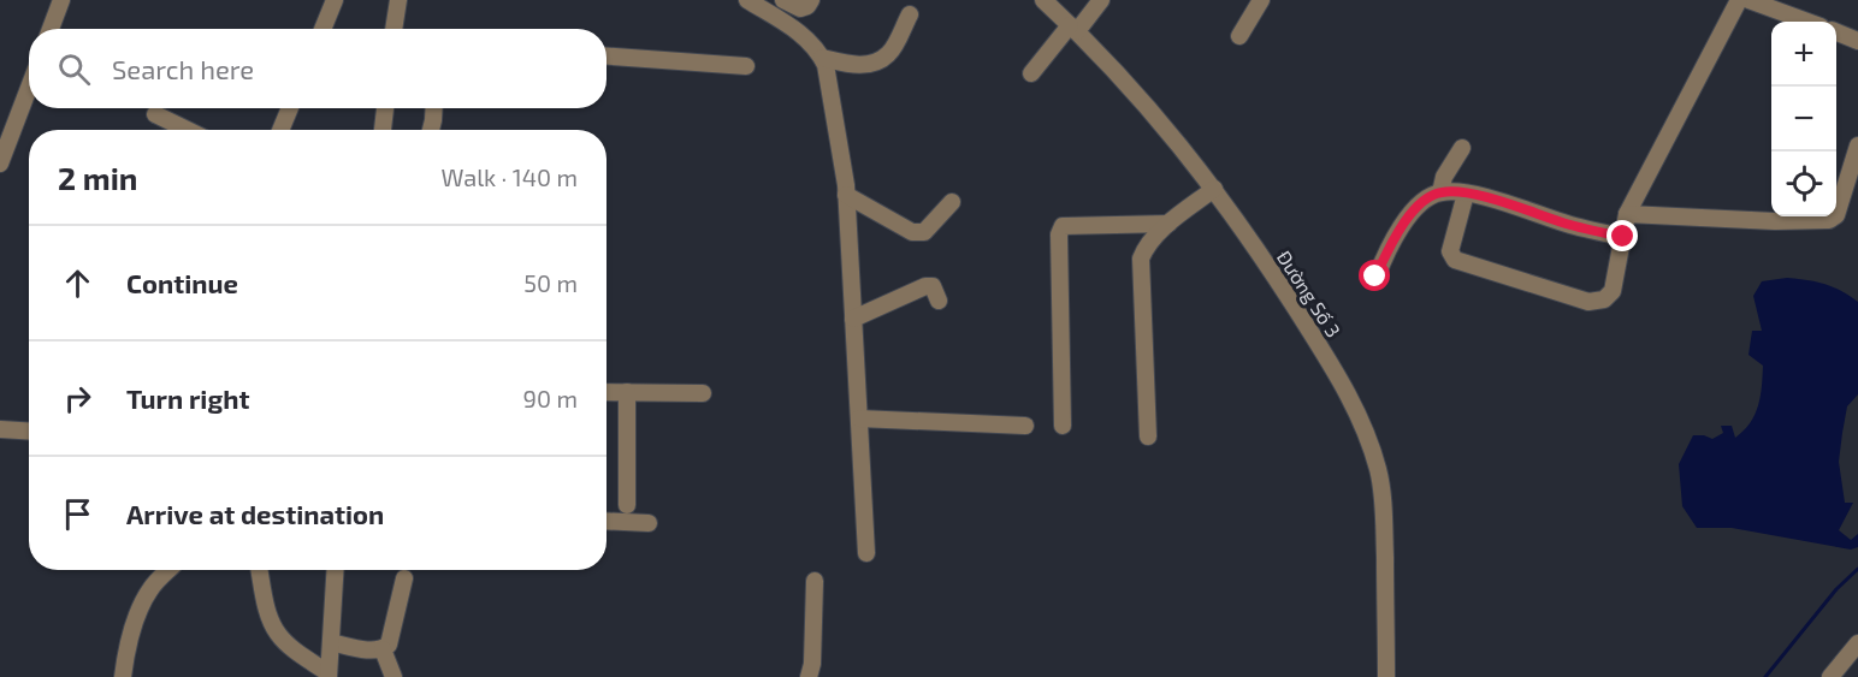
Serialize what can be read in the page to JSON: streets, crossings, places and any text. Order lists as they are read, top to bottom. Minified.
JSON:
{"streets":{"street":["Đường Số 3"]},"page":{"map_buttons":["+","−"],"search":"Search here","heading":["2 min","Walk · 140 m"],"list":[["Continue","50 m"],["Turn right","90 m"],"Arrive at destination"]}}
